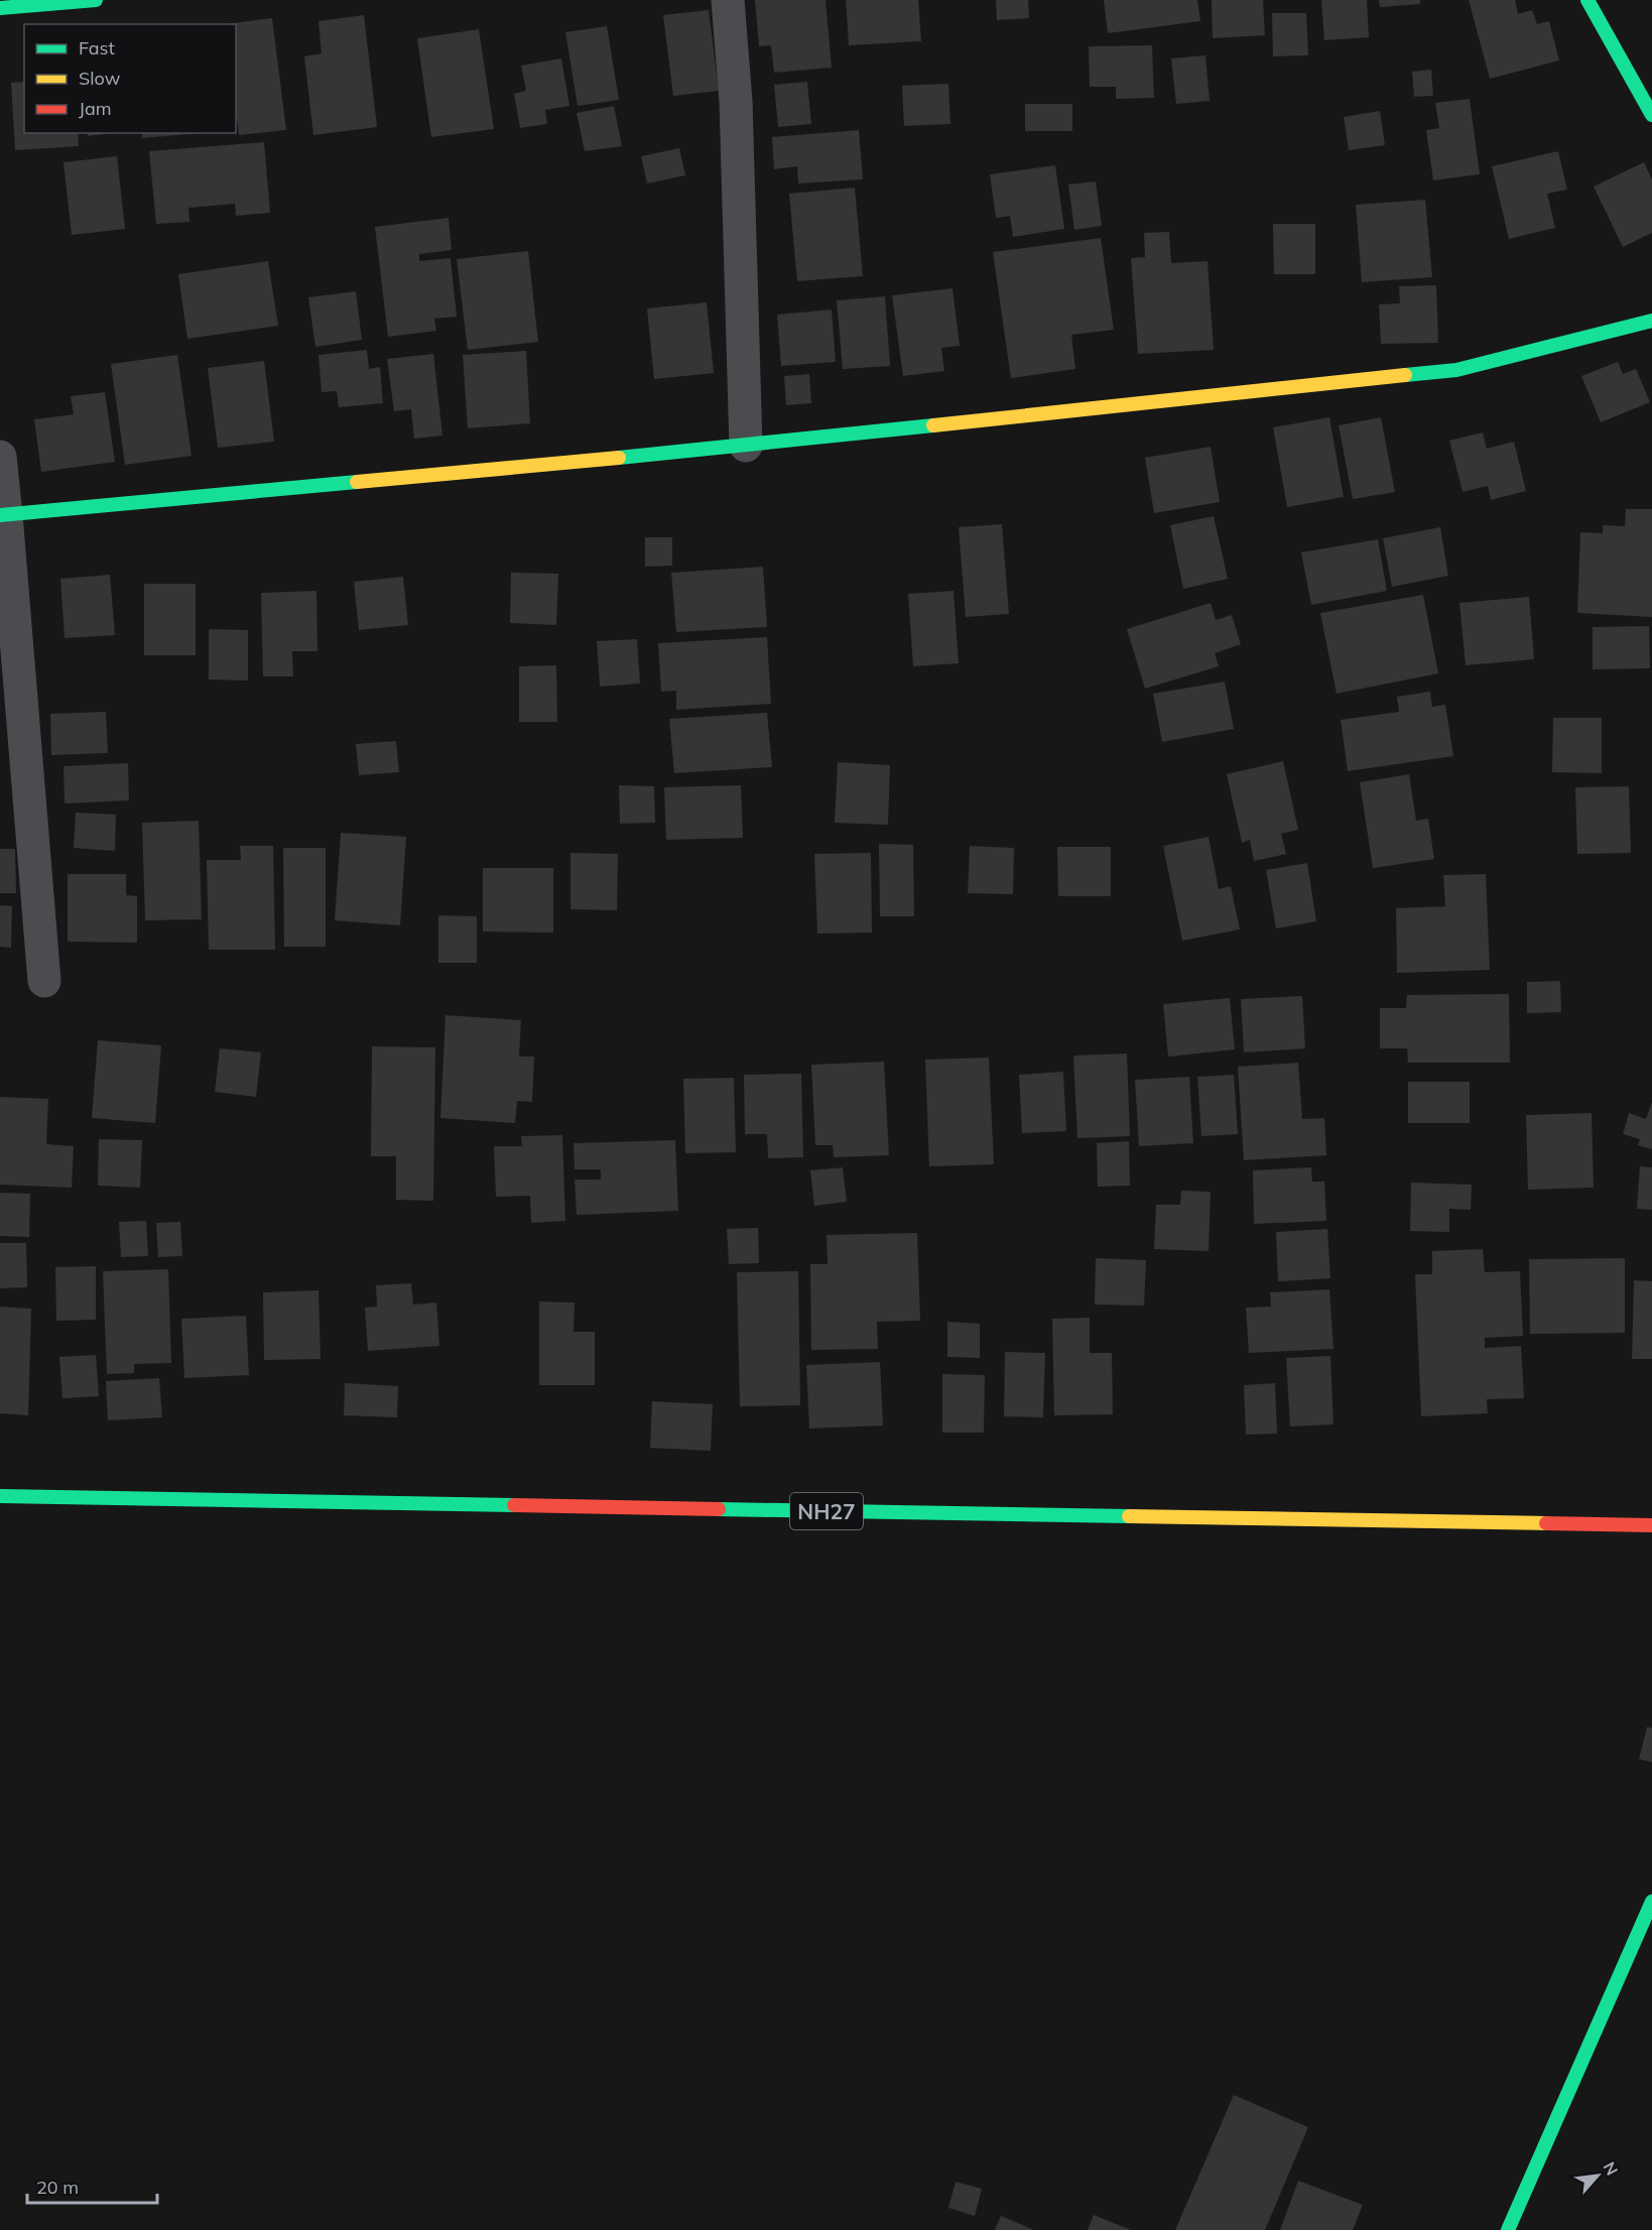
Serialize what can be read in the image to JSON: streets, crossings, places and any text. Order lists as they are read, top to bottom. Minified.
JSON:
{"streets":{"main road":["NH27"]},"legend":["Fast","Slow","Jam"],"scale_bar":"20 m","north":"top right"}
